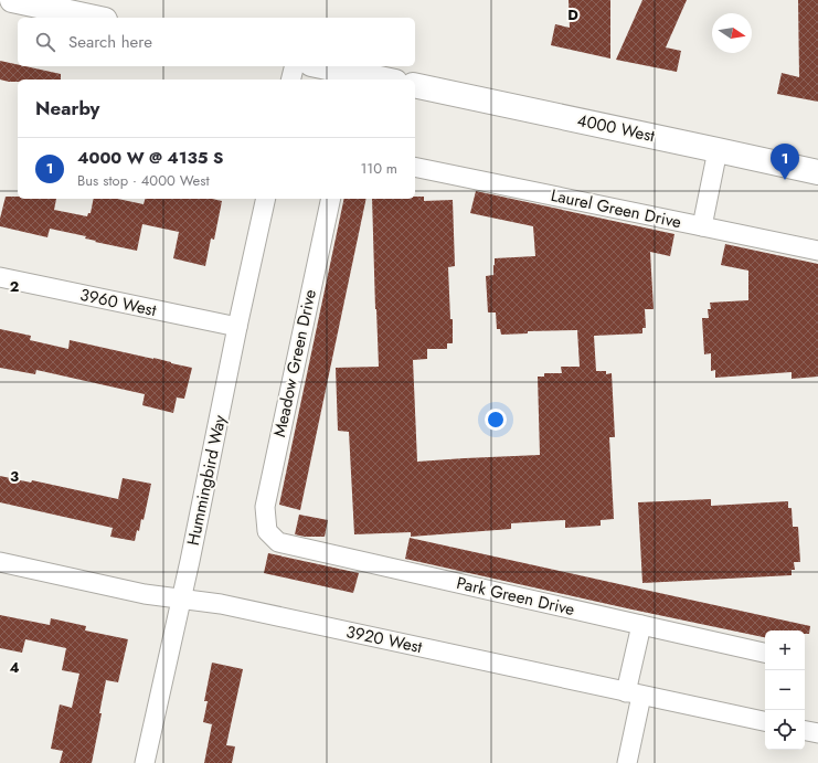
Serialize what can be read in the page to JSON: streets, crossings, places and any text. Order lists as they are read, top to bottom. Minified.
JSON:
{"streets":{"street":["4000 West","Laurel Green Drive","3960 West","Meadow Green Drive","Hummingbird Way","Park Green Drive","3920 West"]},"crossings":[["3960 West","Hummingbird Way"],["Meadow Green Drive","Park Green Drive"],["Hummingbird Way","3920 West"]],"north":"right","page":{"search":"Search here","heading":"Nearby","list":[{"mark":"1","name":"4000 W @ 4135 S","note":"Bus stop · 4000 West","value":"110 m"}],"pins":"1","map_buttons":["+","−"]},"grid":{"columns":["D"],"rows":["2","3","4"]}}
